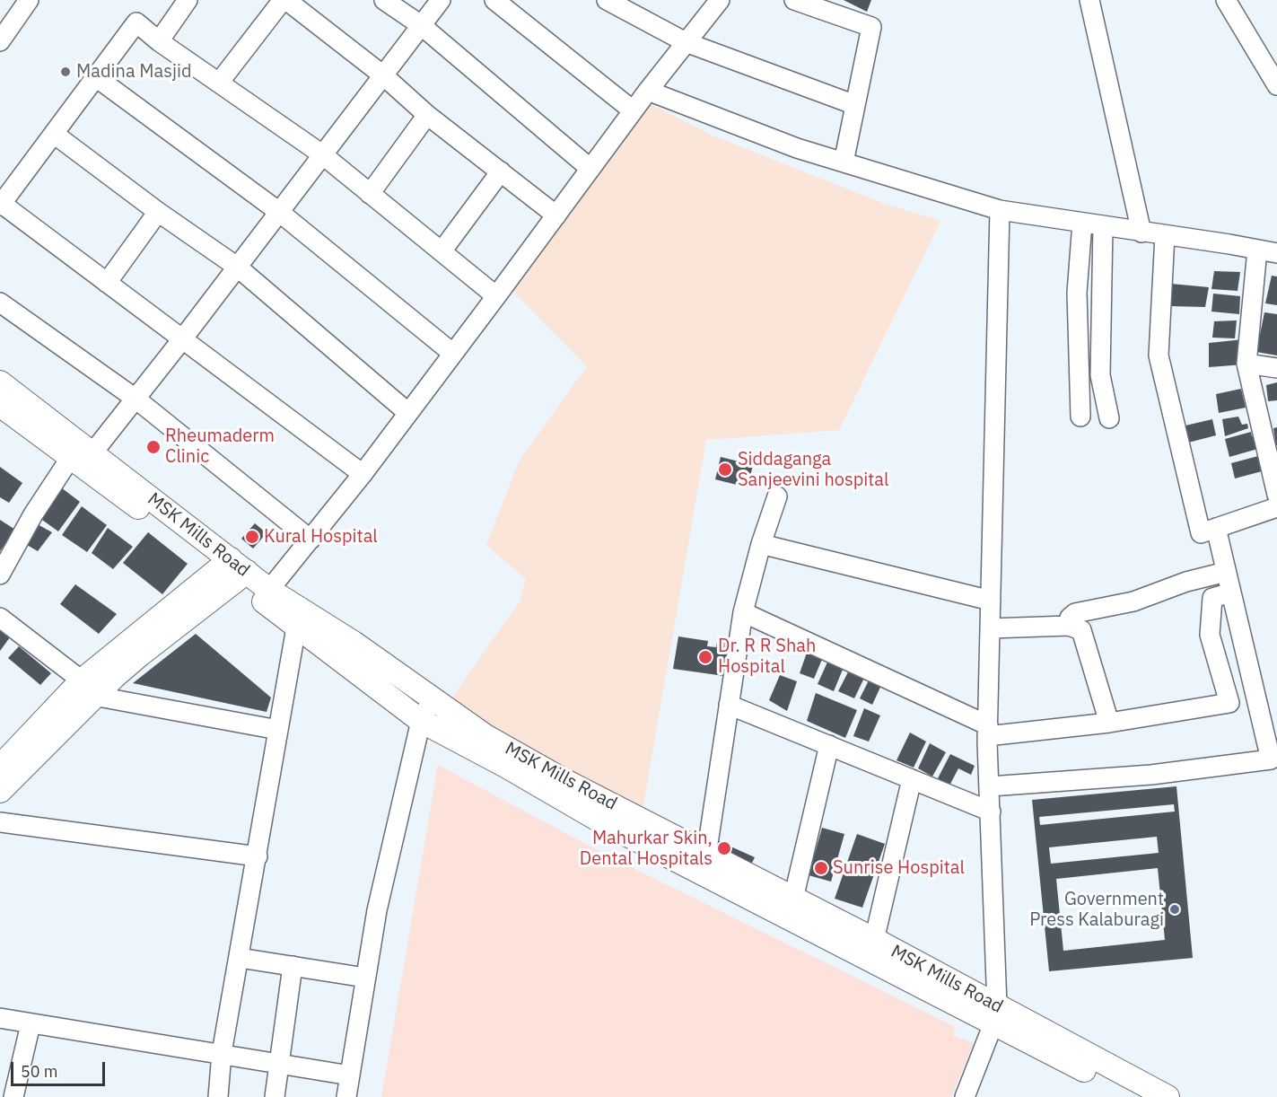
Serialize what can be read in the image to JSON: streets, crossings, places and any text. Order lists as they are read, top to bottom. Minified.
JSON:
{"streets":{"main road":["MSK Mills Road"]},"places":["Madina Masjid","Rheumaderm Clinic","Siddaganga Sanjeevini hospital","Kural Hospital","Dr. R R Shah Hospital","Mahurkar Skin, Dental Hospitals","Sunrise Hospital","Government Press Kalaburagi"],"scale_bar":"50 m"}
